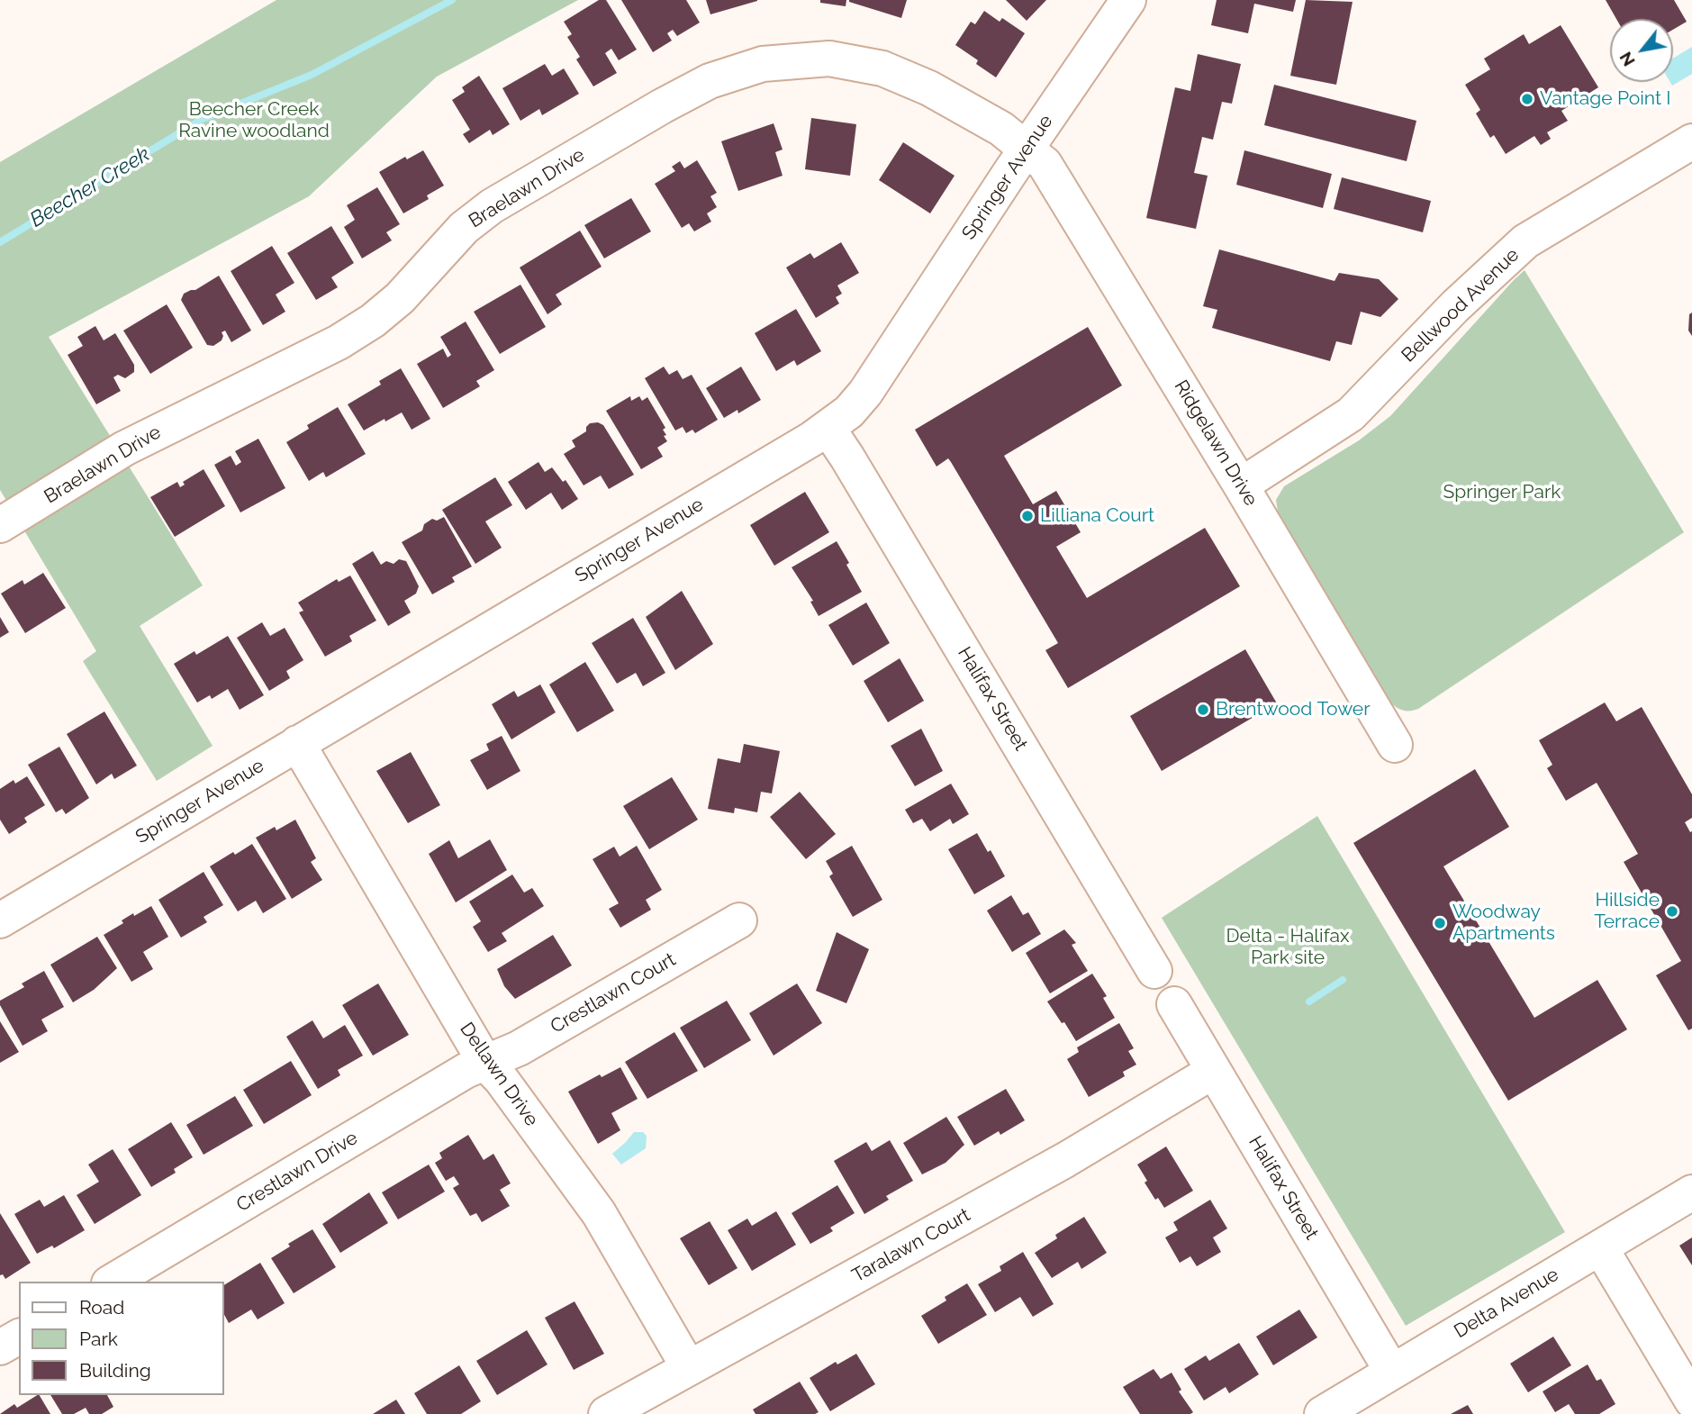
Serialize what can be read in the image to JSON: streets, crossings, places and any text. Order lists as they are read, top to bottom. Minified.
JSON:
{"streets":{"street":["Springer Avenue","Braelawn Drive","Bellwood Avenue","Ridgelawn Drive","Halifax Street","Crestlawn Court","Dellawn Drive","Crestlawn Drive","Taralawn Court","Delta Avenue"]},"crossings":[["Springer Avenue","Braelawn Drive"],["Springer Avenue","Ridgelawn Drive"],["Springer Avenue","Halifax Street"],["Springer Avenue","Dellawn Drive"],["Braelawn Drive","Ridgelawn Drive"],["Bellwood Avenue","Ridgelawn Drive"],["Halifax Street","Taralawn Court"],["Halifax Street","Delta Avenue"],["Crestlawn Court","Dellawn Drive"],["Crestlawn Court","Crestlawn Drive"],["Dellawn Drive","Crestlawn Drive"],["Dellawn Drive","Taralawn Court"]],"water":["Beecher Creek"],"parks":["Beecher Creek Ravine woodland","Springer Park","Delta - Halifax Park site"],"places":["Vantage Point I","Lilliana Court","Brentwood Tower","Hillside Terrace","Woodway Apartments"],"legend":["Road","Park","Building"],"north":"bottom left"}
